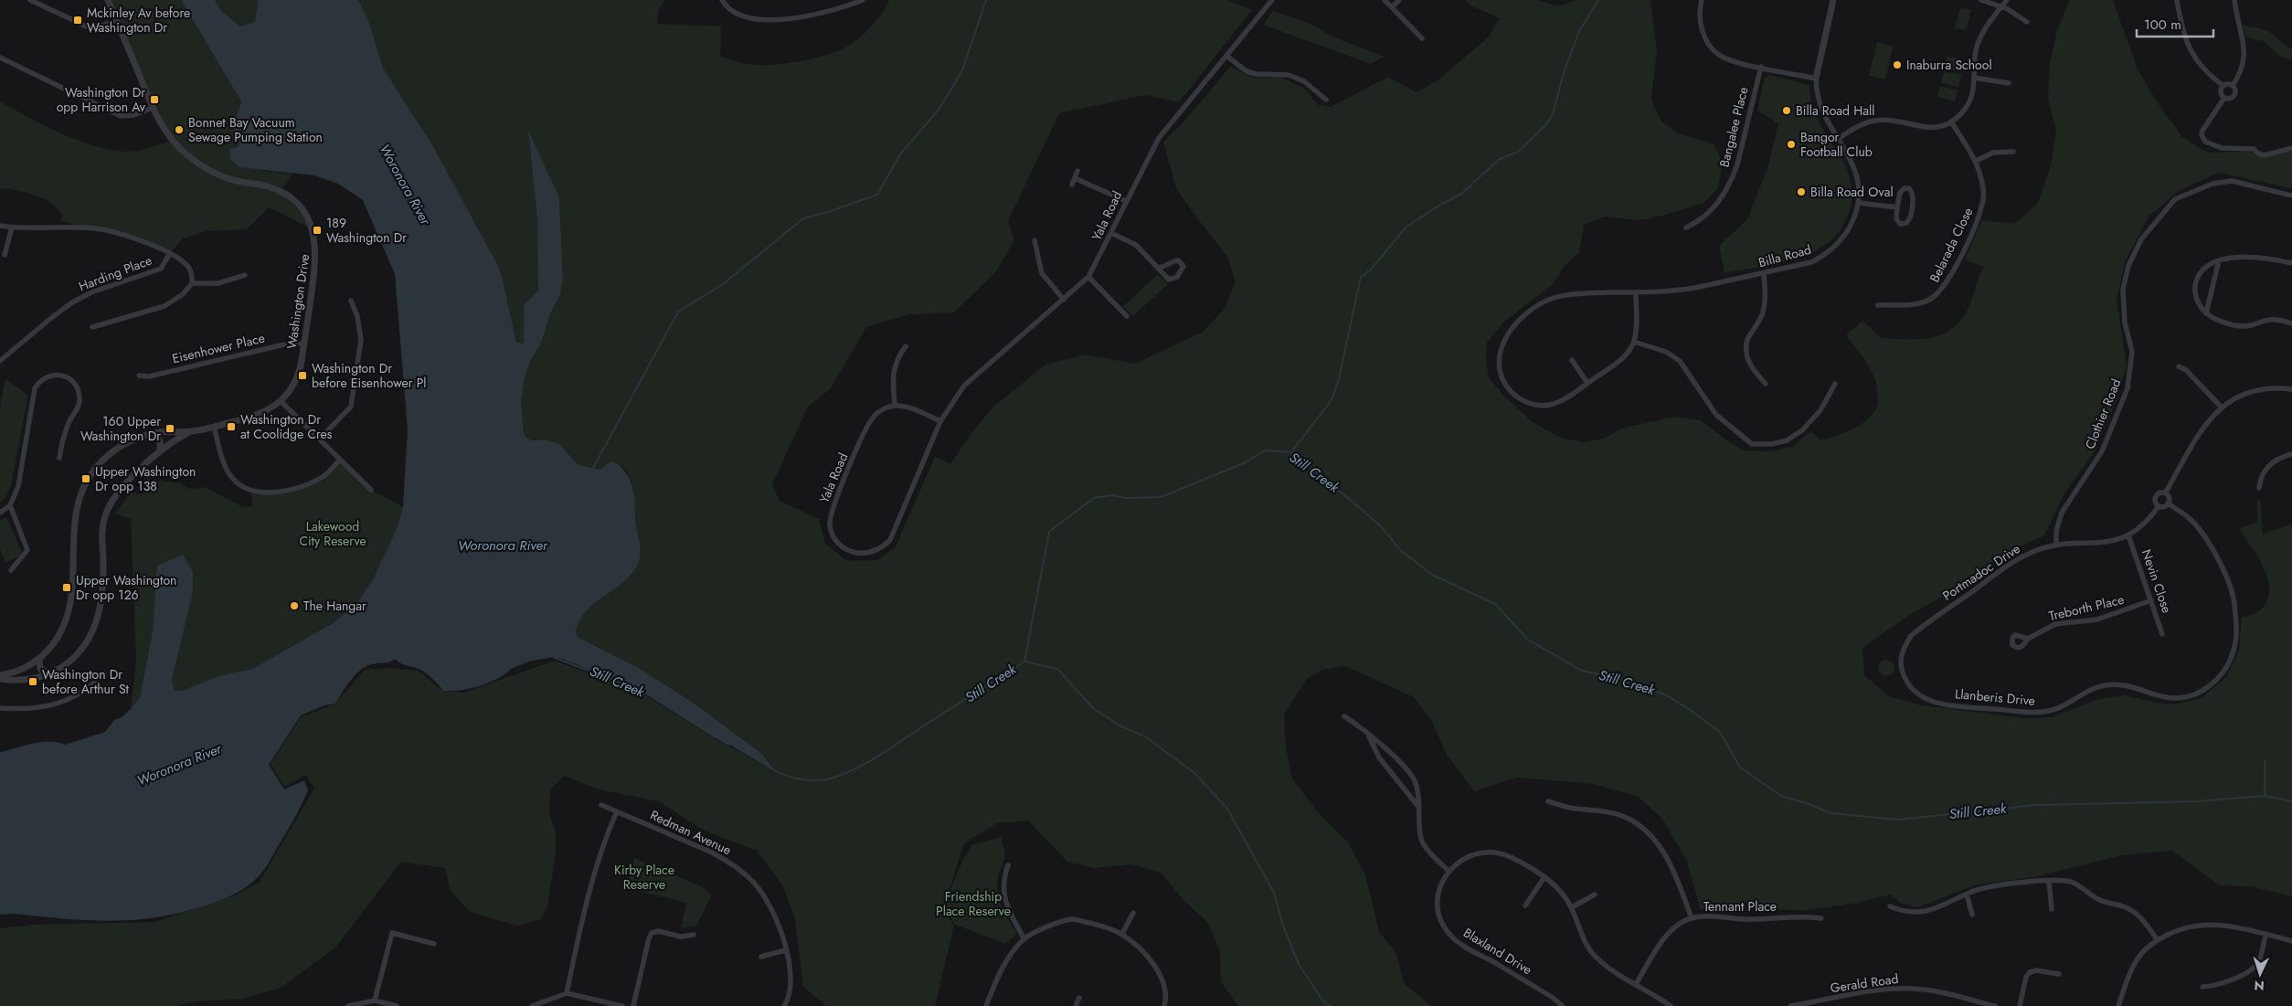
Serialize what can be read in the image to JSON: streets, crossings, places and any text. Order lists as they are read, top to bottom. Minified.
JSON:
{"streets":{"street":["Bangalee Place","Yala Road","Belarada Close","Billa Road","Harding Place","Washington Drive","Eisenhower Place","Clothier Road","Portmadoc Drive","Nevin Close","Treborth Place","Llanberis Drive","Redman Avenue","Tennant Place","Blaxland Drive","Gerald Road"]},"crossings":[["Washington Drive","Eisenhower Place"],["Clothier Road","Portmadoc Drive"],["Portmadoc Drive","Nevin Close"],["Portmadoc Drive","Llanberis Drive"],["Nevin Close","Treborth Place"]],"water":["Woronora River","Still Creek"],"parks":["Lakewood City Reserve","Kirby Place Reserve","Friendship Place Reserve"],"places":{"transit":["Mckinley Av before Washington Dr","Washington Dr opp Harrison Av","189 Washington Dr","Washington Dr before Eisenhower Pl","Washington Dr at Coolidge Cres","160 Upper Washington Dr","Upper Washington Dr opp 138","Upper Washington Dr opp 126","Washington Dr before Arthur St"],"other":["Inaburra School","Billa Road Hall","Bonnet Bay Vacuum Sewage Pumping Station","Bangor Football Club","Billa Road Oval","The Hangar"]},"scale_bar":"100 m","north":"bottom"}
